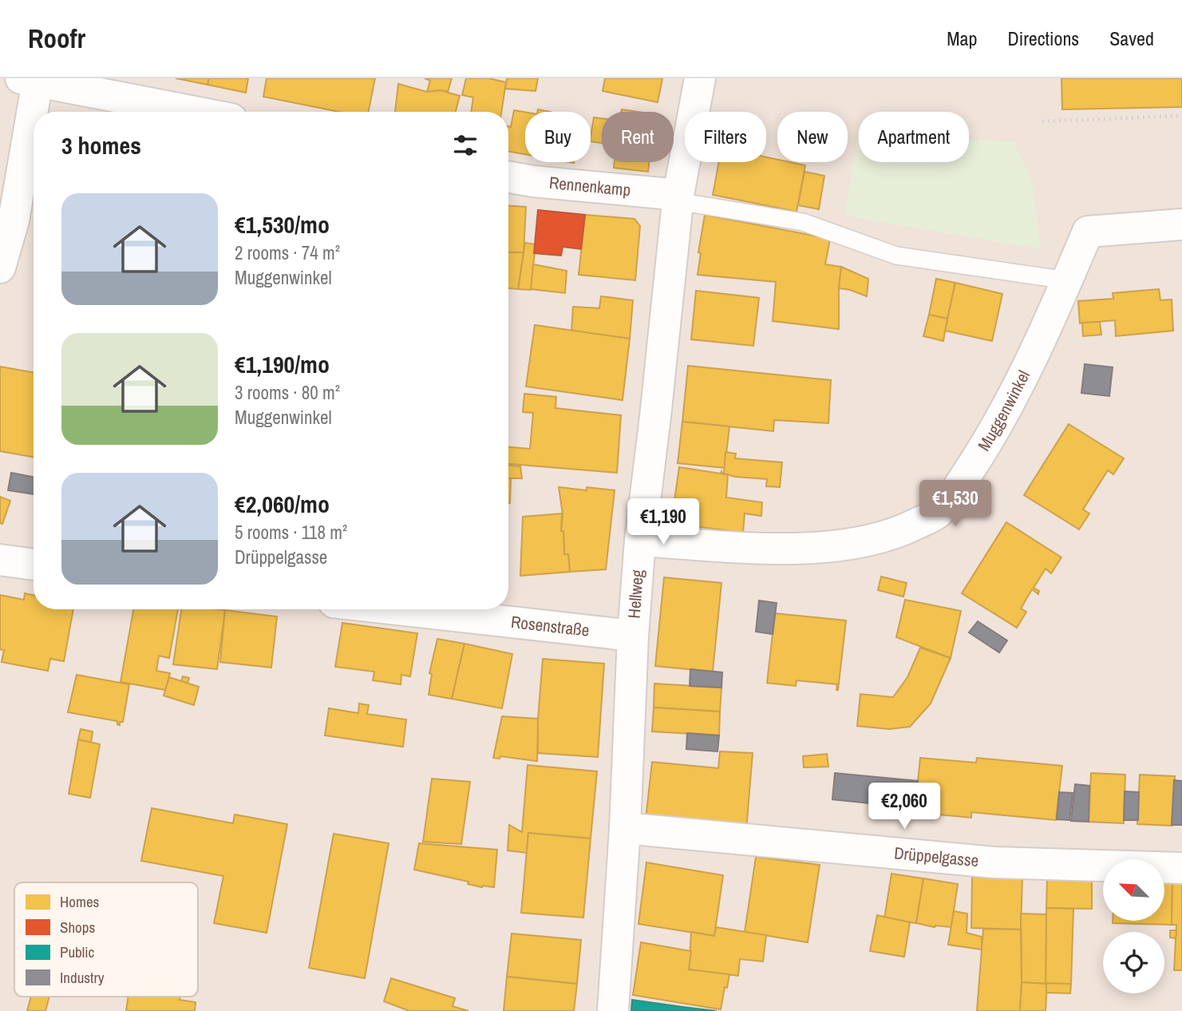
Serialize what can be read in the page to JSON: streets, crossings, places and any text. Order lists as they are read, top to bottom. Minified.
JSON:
{"streets":{"street":["Rennenkamp","Muggenwinkel","Hellweg","Rosenstraße","Drüppelgasse"]},"crossings":[["Rennenkamp","Hellweg"],["Muggenwinkel","Hellweg"],["Hellweg","Rosenstraße"],["Hellweg","Drüppelgasse"]],"legend":["Homes","Shops","Public","Industry"],"north":"top left","page":{"header":"Roofr","nav":["Map","Directions","Saved"],"chip":["Buy","Rent","Filters","New","Apartment"],"heading":"3 homes","list":[{"name":"€1,530/mo","note":"2 rooms · 74 m² · Muggenwinkel"},{"name":"€1,190/mo","note":"3 rooms · 80 m² · Muggenwinkel"},{"name":"€2,060/mo","note":"5 rooms · 118 m² · Drüppelgasse"}],"price":["€1,530","€1,190","€2,060"]}}
